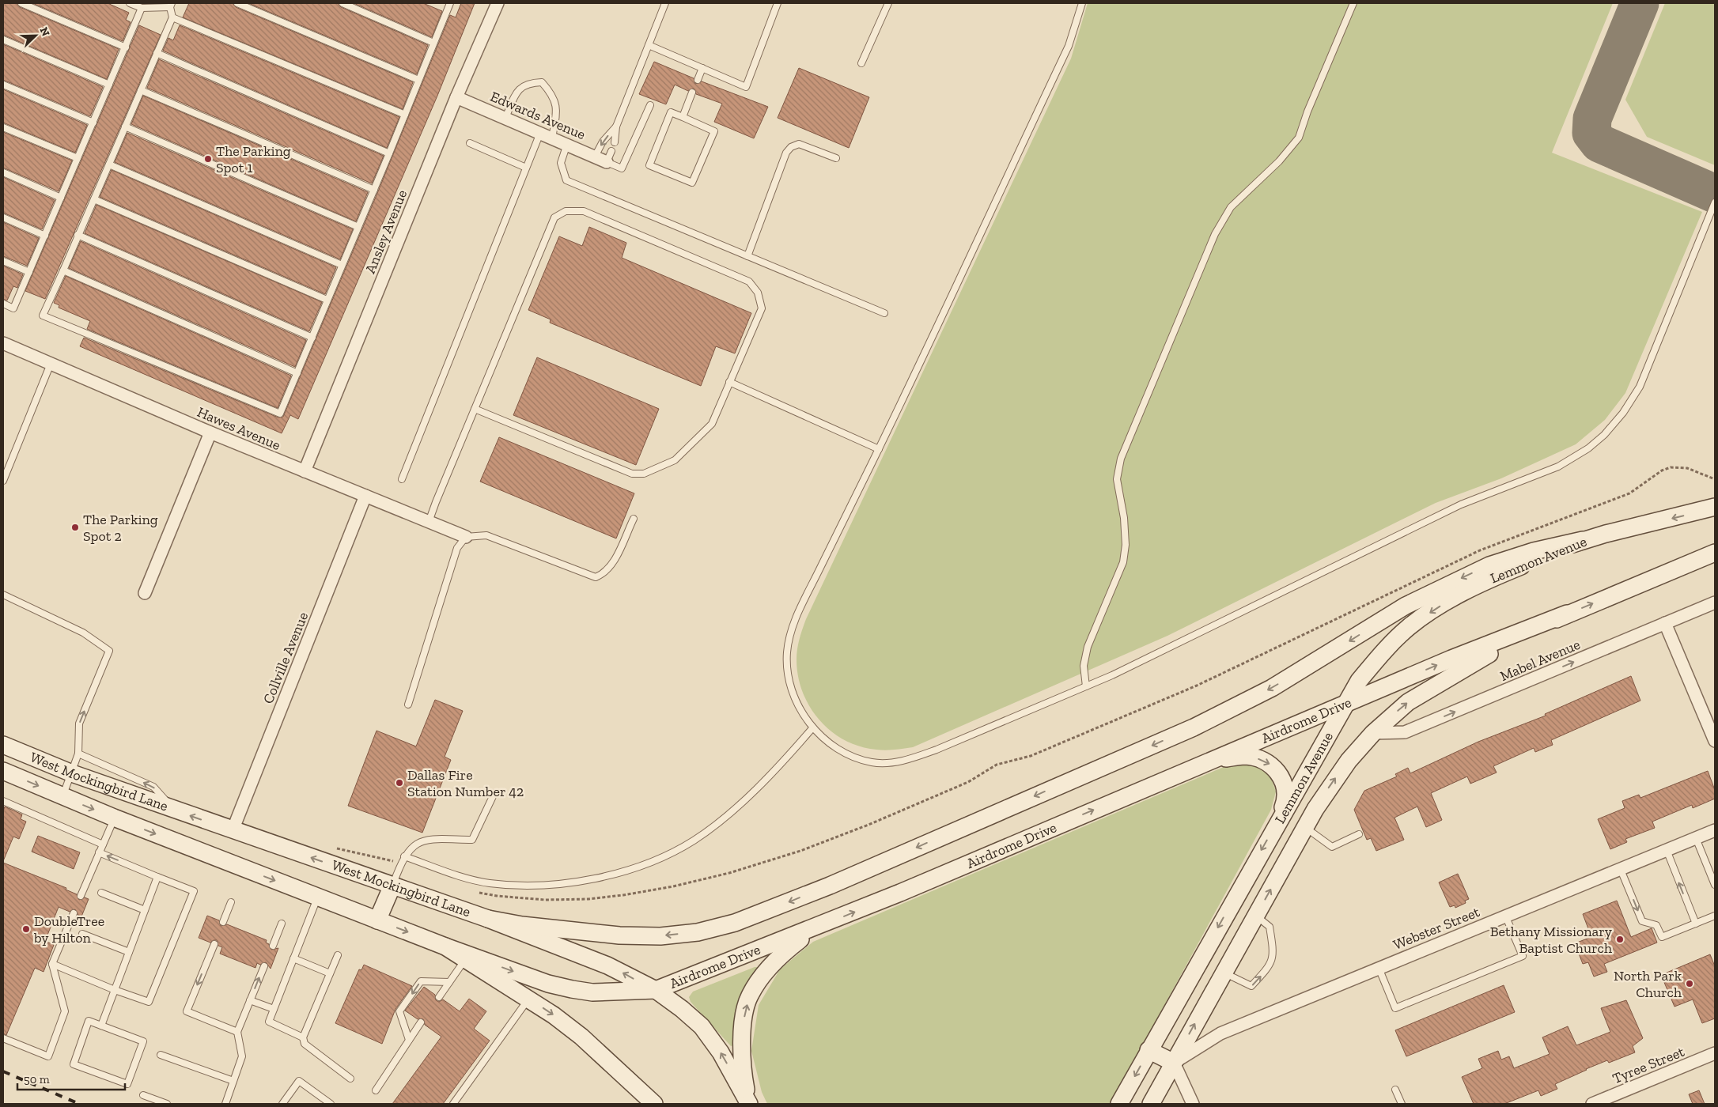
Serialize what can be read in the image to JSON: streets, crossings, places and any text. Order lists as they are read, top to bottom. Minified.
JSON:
{"streets":{"main road":["Lemmon Avenue","Airdrome Drive","West Mockingbird Lane"],"street":["Edwards Avenue","Ansley Avenue","Hawes Avenue","Collville Avenue","Mabel Avenue","Webster Street","Tyree Street"]},"crossings":[["Edwards Avenue","Ansley Avenue"],["Ansley Avenue","Hawes Avenue"],["Hawes Avenue","Collville Avenue"],["Lemmon Avenue","Mabel Avenue"],["Lemmon Avenue","Airdrome Drive"],["Lemmon Avenue","Webster Street"],["Collville Avenue","West Mockingbird Lane"],["Airdrome Drive","West Mockingbird Lane"]],"one_way":["Mabel Avenue"],"places":["The Parking Spot 1","The Parking Spot 2","Dallas Fire Station Number 42","DoubleTree by Hilton","Bethany Missionary Baptist Church","North Park Church"],"scale_bar":"50 m","north":"top right"}
